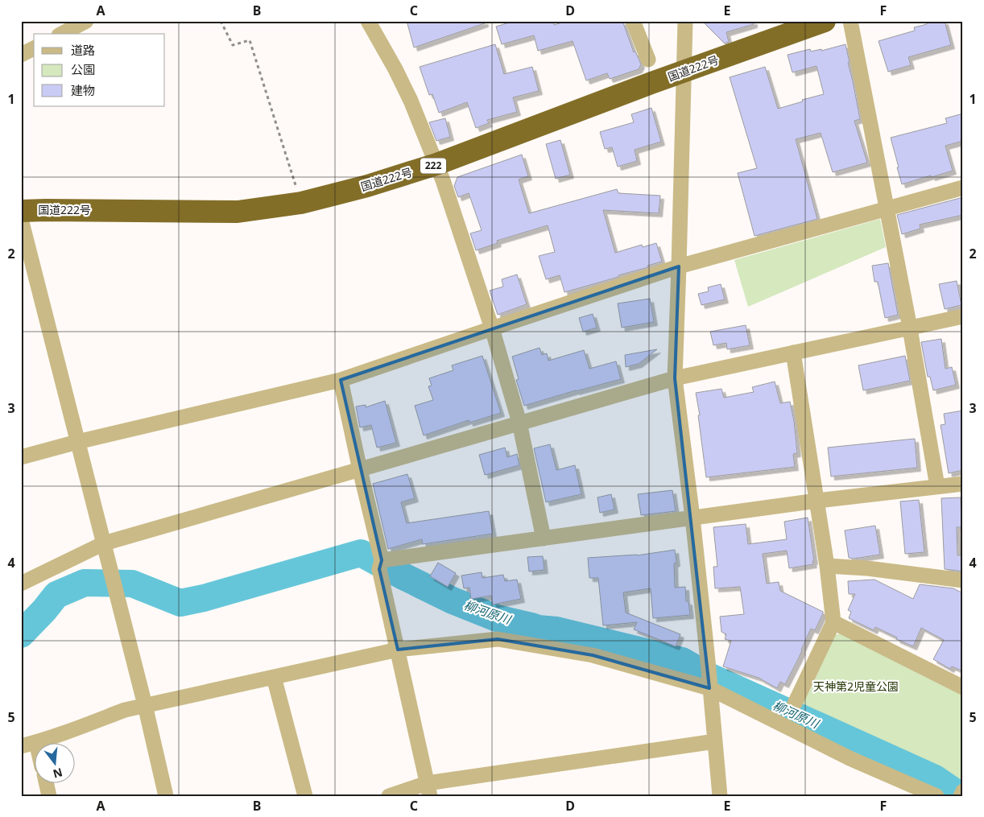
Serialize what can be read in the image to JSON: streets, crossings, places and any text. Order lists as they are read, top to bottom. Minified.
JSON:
{"streets":{"highway":["国道222号","222"]},"water":["柳河原川"],"parks":["天神第2児童公園"],"legend":["道路","公園","建物"],"north":"bottom","grid":{"columns":["A","B","C","D","E","F"],"rows":["1","2","3","4","5"]}}
